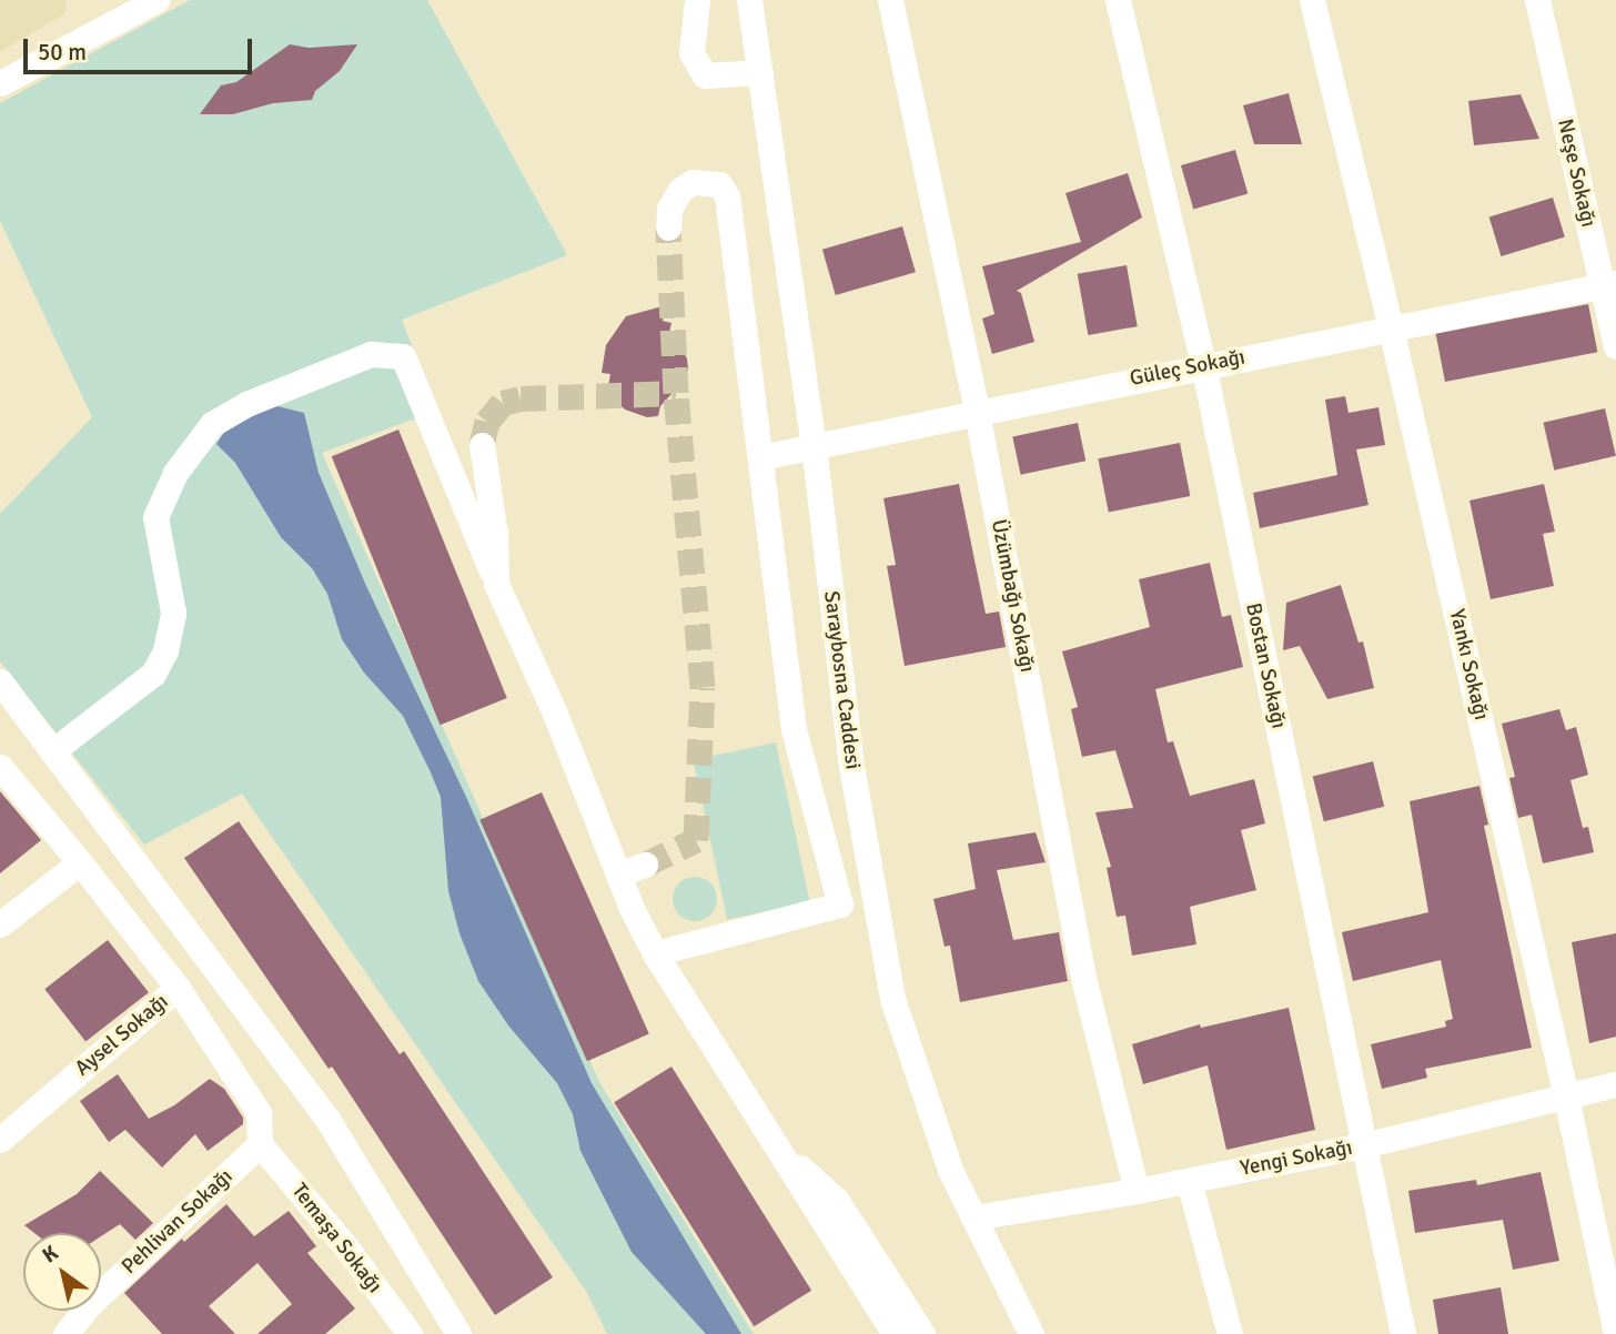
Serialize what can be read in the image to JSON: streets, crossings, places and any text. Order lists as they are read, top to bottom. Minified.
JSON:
{"streets":{"street":["Neşe Sokağı","Güleç Sokağı","Üzümbağı Sokağı","Yankı Sokağı","Bostan Sokağı","Saraybosna Caddesi","Aysel Sokağı","Yengi Sokağı","Pehlivan Sokağı","Temaşa Sokağı"]},"crossings":[["Neşe Sokağı","Güleç Sokağı"],["Güleç Sokağı","Üzümbağı Sokağı"],["Güleç Sokağı","Yankı Sokağı"],["Güleç Sokağı","Bostan Sokağı"],["Güleç Sokağı","Saraybosna Caddesi"],["Üzümbağı Sokağı","Yengi Sokağı"],["Yankı Sokağı","Yengi Sokağı"],["Bostan Sokağı","Yengi Sokağı"],["Saraybosna Caddesi","Yengi Sokağı"],["Aysel Sokağı","Pehlivan Sokağı"],["Aysel Sokağı","Temaşa Sokağı"],["Pehlivan Sokağı","Temaşa Sokağı"]],"scale_bar":"50 m","north":"top left"}
